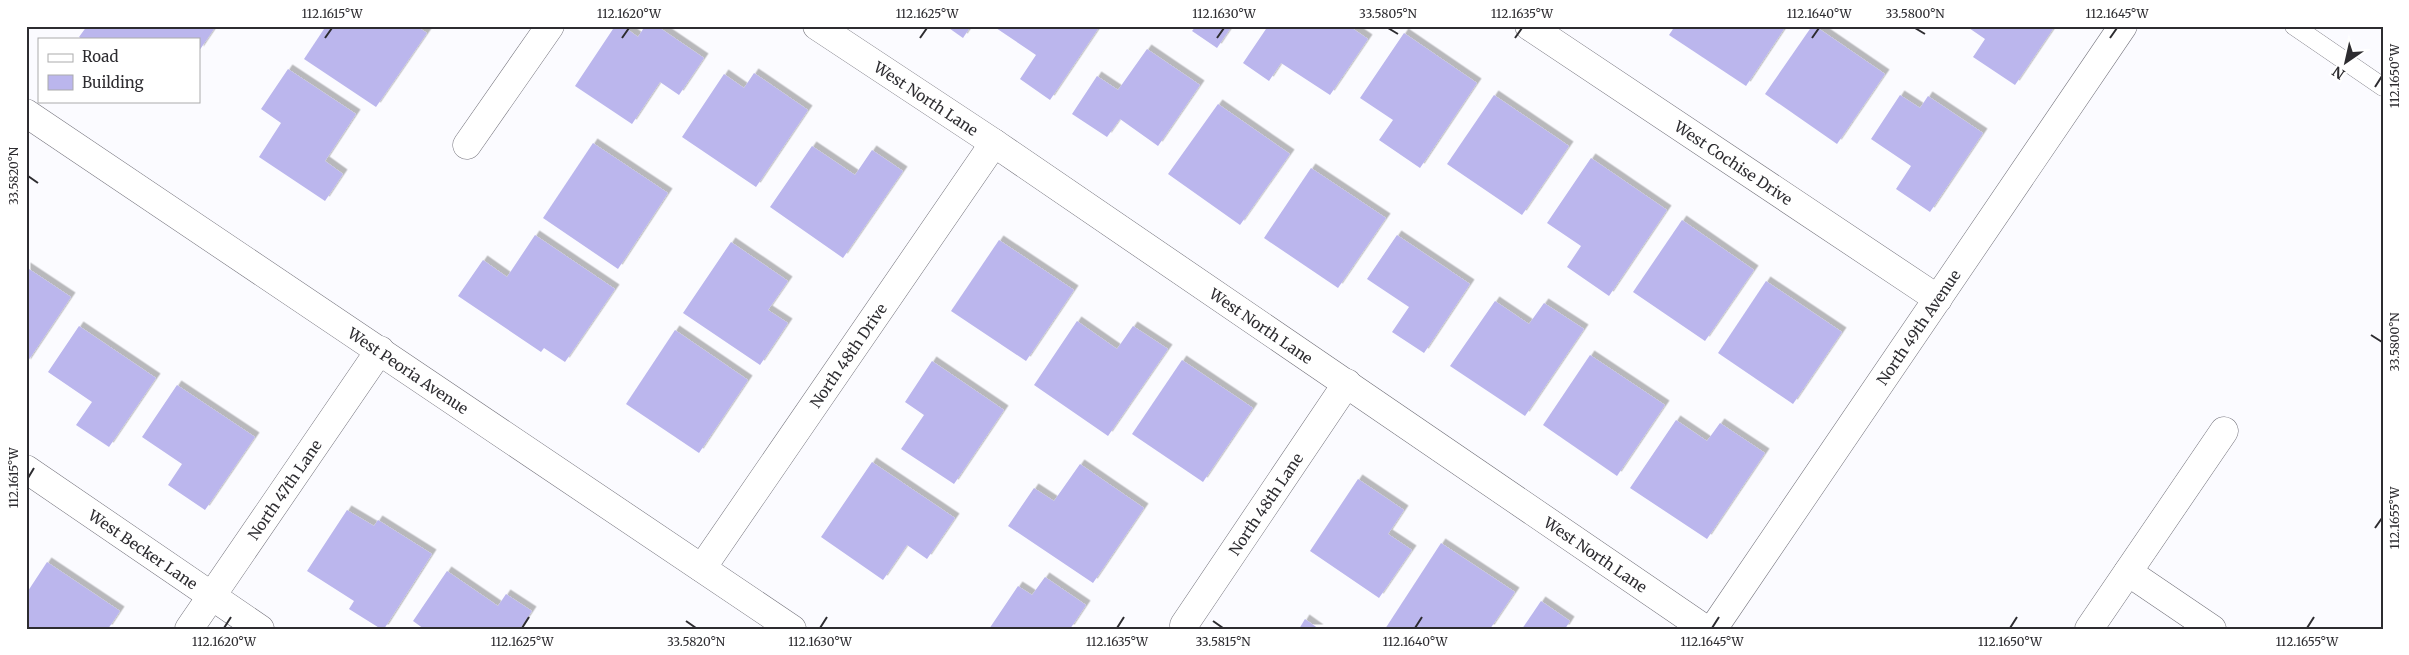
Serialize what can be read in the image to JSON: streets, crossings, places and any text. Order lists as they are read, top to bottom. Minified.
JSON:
{"streets":{"street":["West North Lane","West Cochise Drive","North 49th Avenue","North 48th Drive","West Peoria Avenue","North 47th Lane","North 48th Lane","West Becker Lane"]},"crossings":[["West North Lane","North 48th Drive"],["West North Lane","North 48th Lane"],["West Cochise Drive","North 49th Avenue"],["North 48th Drive","West Peoria Avenue"],["West Peoria Avenue","North 47th Lane"],["North 47th Lane","West Becker Lane"]],"legend":["Road","Building"],"north":"bottom left","coordinates":["112.1615°W","112.1620°W","112.1625°W","112.1630°W","33.5805°N","112.1635°W","112.1640°W","33.5800°N","112.1645°W","112.1650°W","33.5820°N","112.1655°W","33.5815°N"]}
